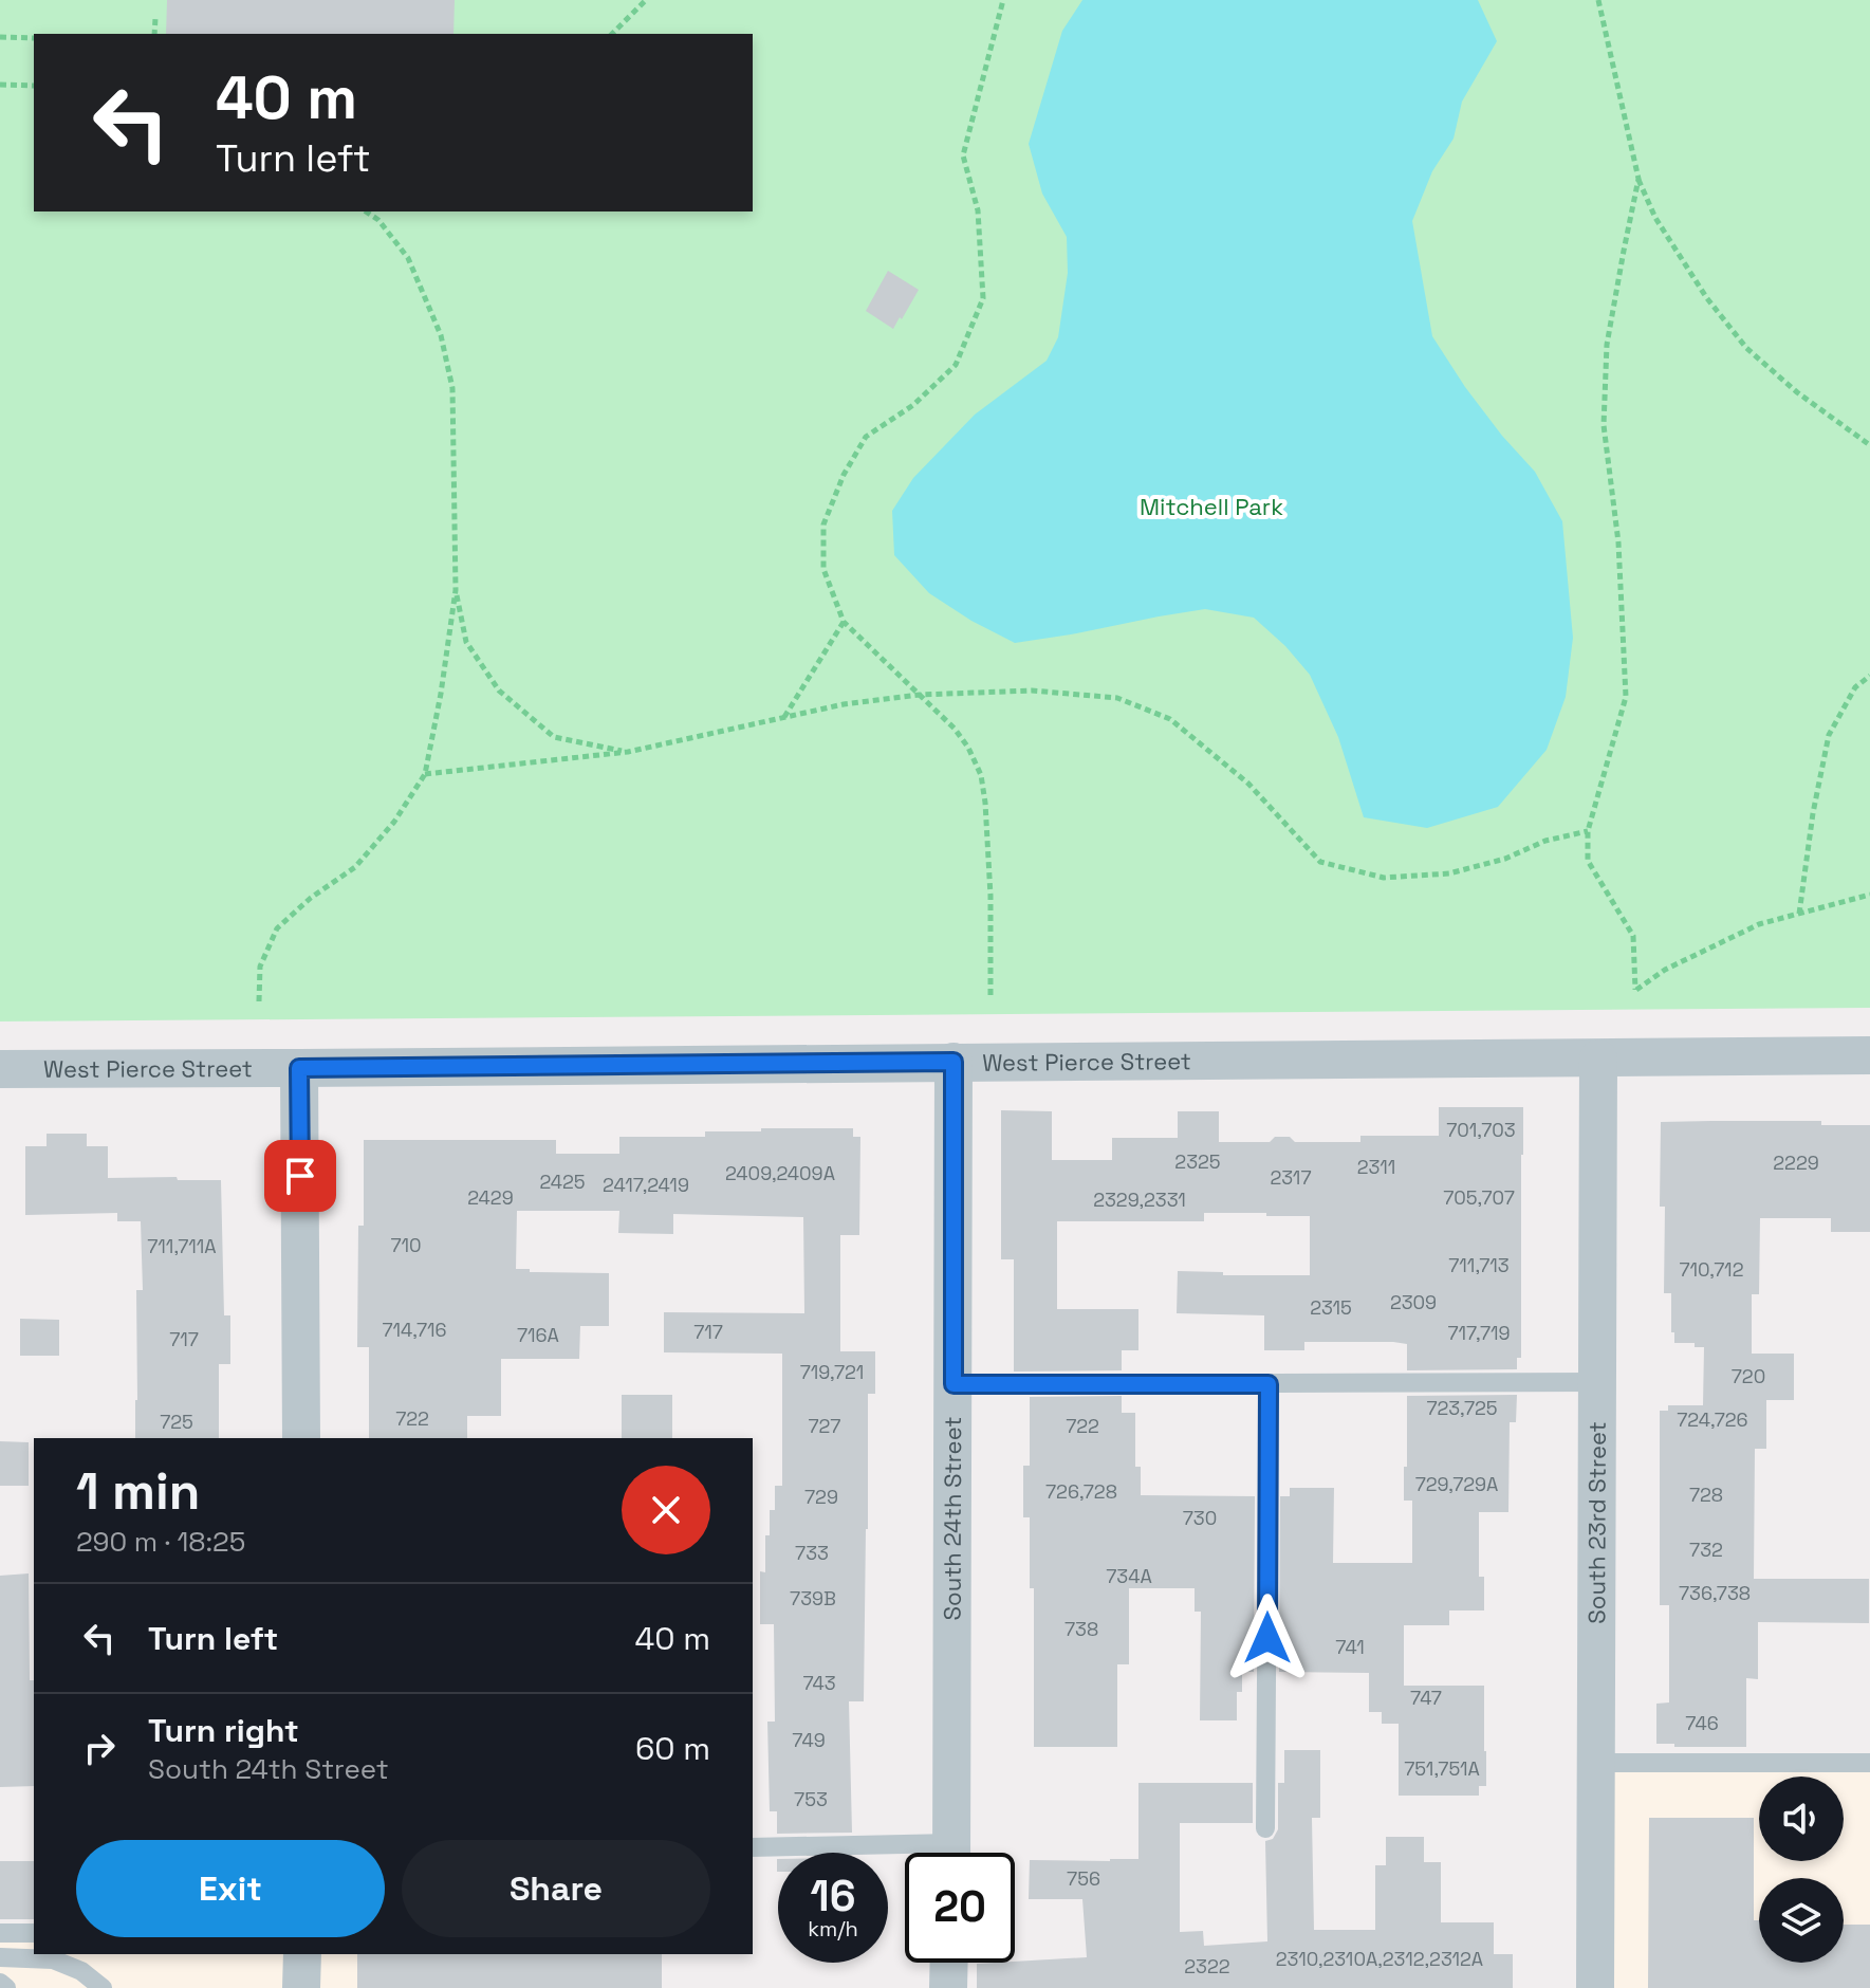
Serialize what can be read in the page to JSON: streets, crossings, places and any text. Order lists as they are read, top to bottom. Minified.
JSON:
{"streets":{"street":["West Pierce Street","South 24th Street","South 23rd Street"]},"crossings":[["West Pierce Street","South 24th Street"],["West Pierce Street","South 23rd Street"]],"parks":["Mitchell Park"],"house_numbers":["701,703","2325","2229","2311","2409,2409A","2317","2425","2417,2419","2429","705,707","2329,2331","710","711,711A","711,713","710,712","2309","2315","714,716","717","717,719","716A","717","719,721","720","723,725","722","724,726","725","727","722","729,729A","726,728","728","729","730","732","733","734A","736,738","739B","738","741","743","747","746","749","751,751A","753","756","2310,2310A,2312,2312A","2322"],"page":{"turn":["40 m","Turn left"],"heading":["1 min","290 m · 18:25"],"list":[{"name":"Turn left","value":"40 m"},{"name":"Turn right","note":"South 24th Street","value":"60 m"}],"buttons":["Exit","Share"],"speed":"16 km/h","limit":"20"}}
